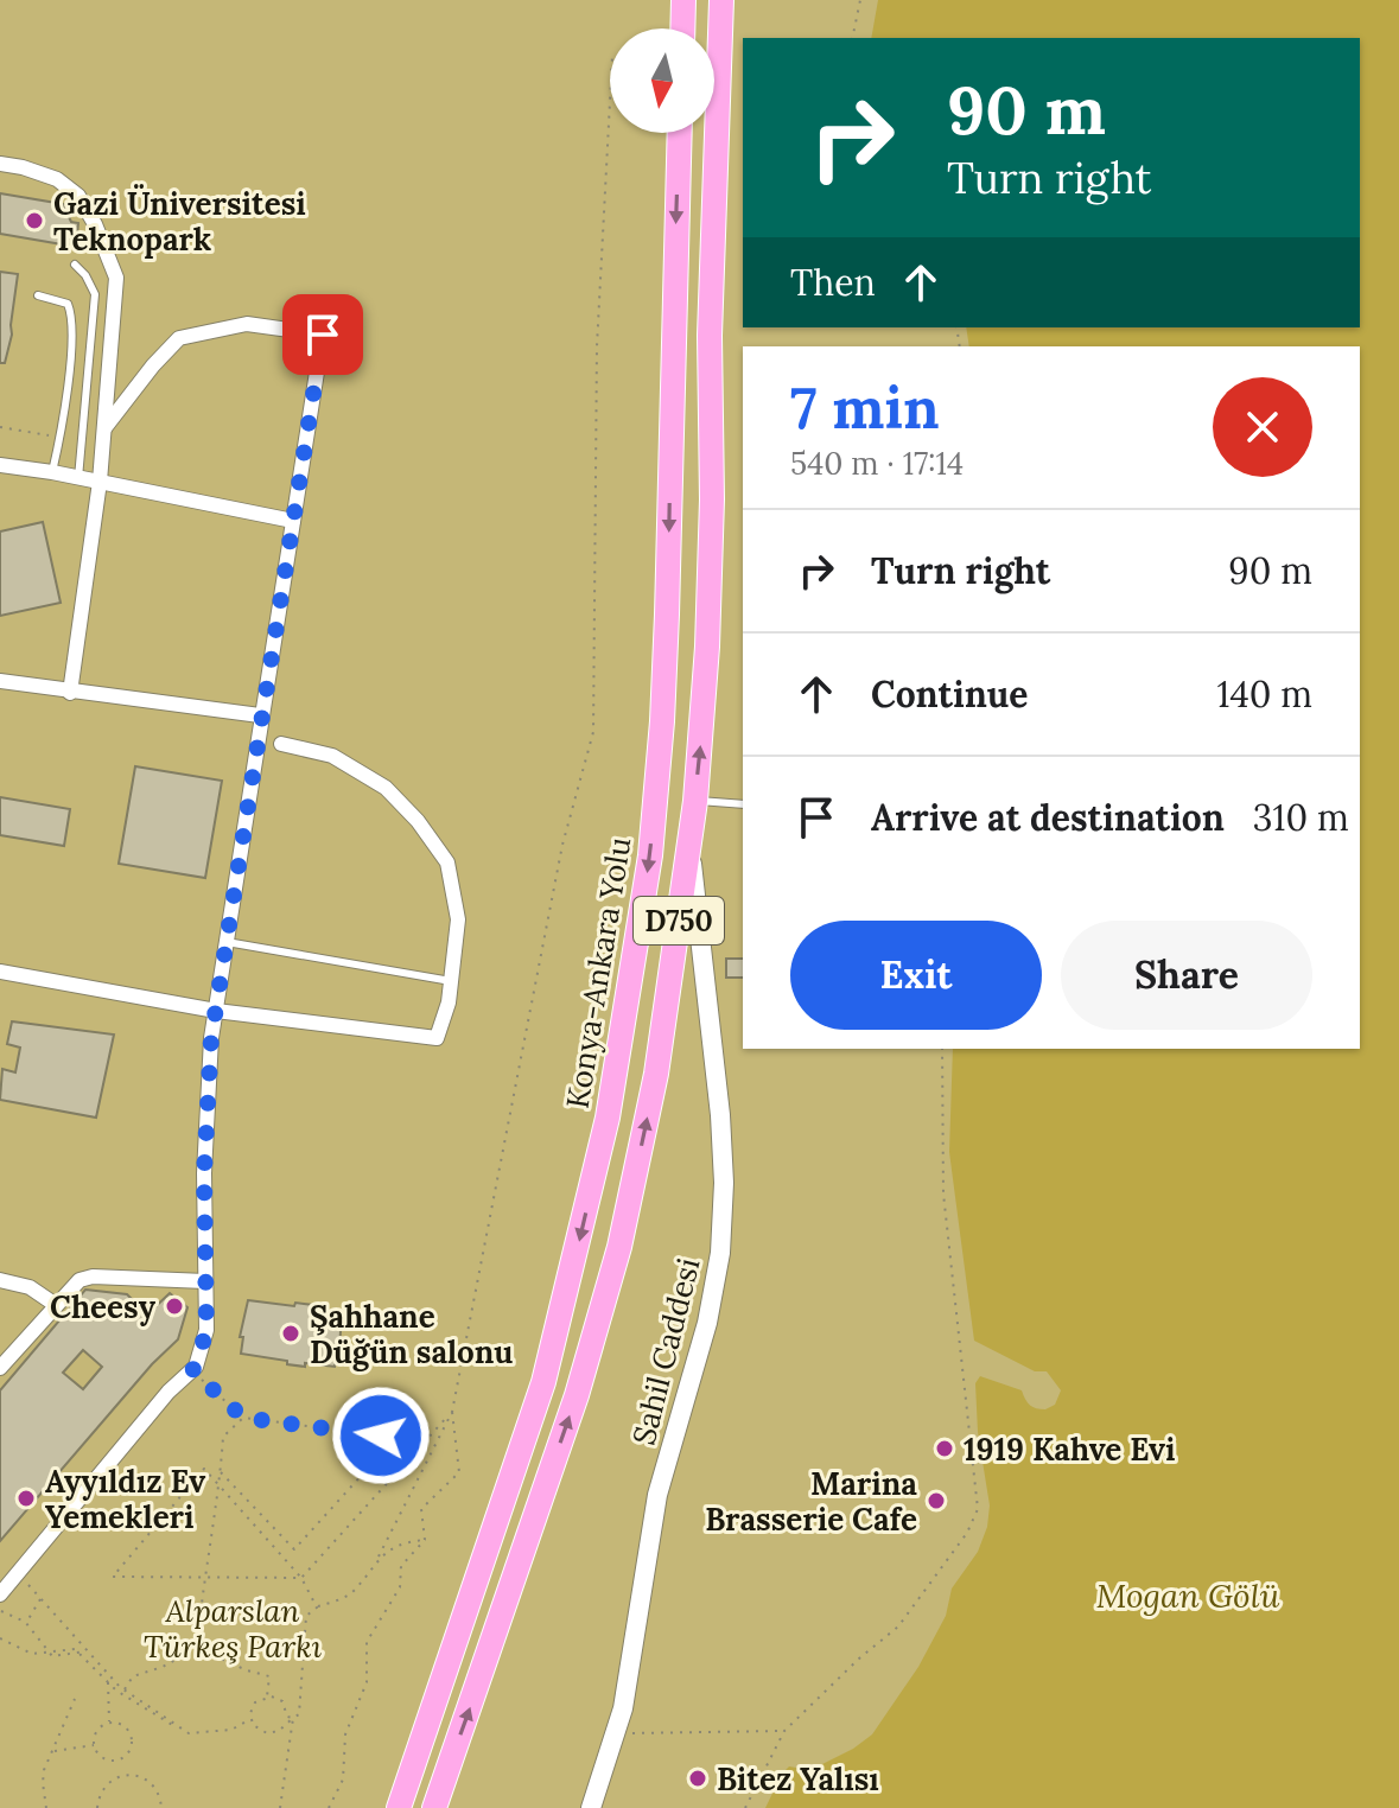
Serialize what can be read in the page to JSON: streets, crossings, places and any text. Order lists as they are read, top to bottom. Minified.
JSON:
{"streets":{"highway":["D750","Konya-Ankara Yolu"],"street":["Sahil Caddesi"]},"crossings":[["D750","Sahil Caddesi"]],"water":["Mogan Gölü"],"parks":["Alparslan Türkeş Parkı"],"places":["Gazi Üniversitesi Teknopark","Cheesy","Şahhane Düğün salonu","1919 Kahve Evi","Ayyıldız Ev Yemekleri","Marina Brasserie Cafe","Bitez Yalısı"],"north":"bottom","page":{"turn":["90 m","Turn right"],"then":"Then","heading":["7 min","540 m · 17:14"],"list":[{"name":"Turn right","value":"90 m"},{"name":"Continue","value":"140 m"},{"name":"Arrive at destination","value":"310 m"}],"buttons":["Exit","Share"]}}
